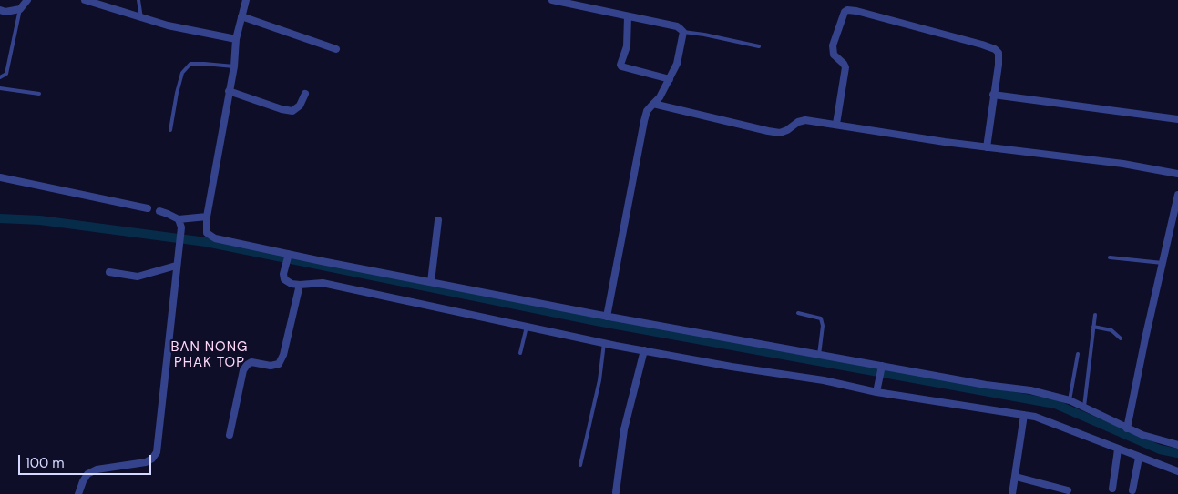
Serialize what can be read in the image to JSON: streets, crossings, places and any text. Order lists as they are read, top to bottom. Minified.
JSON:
{"districts":["BAN NONG PHAK TOP"],"scale_bar":"100 m"}
